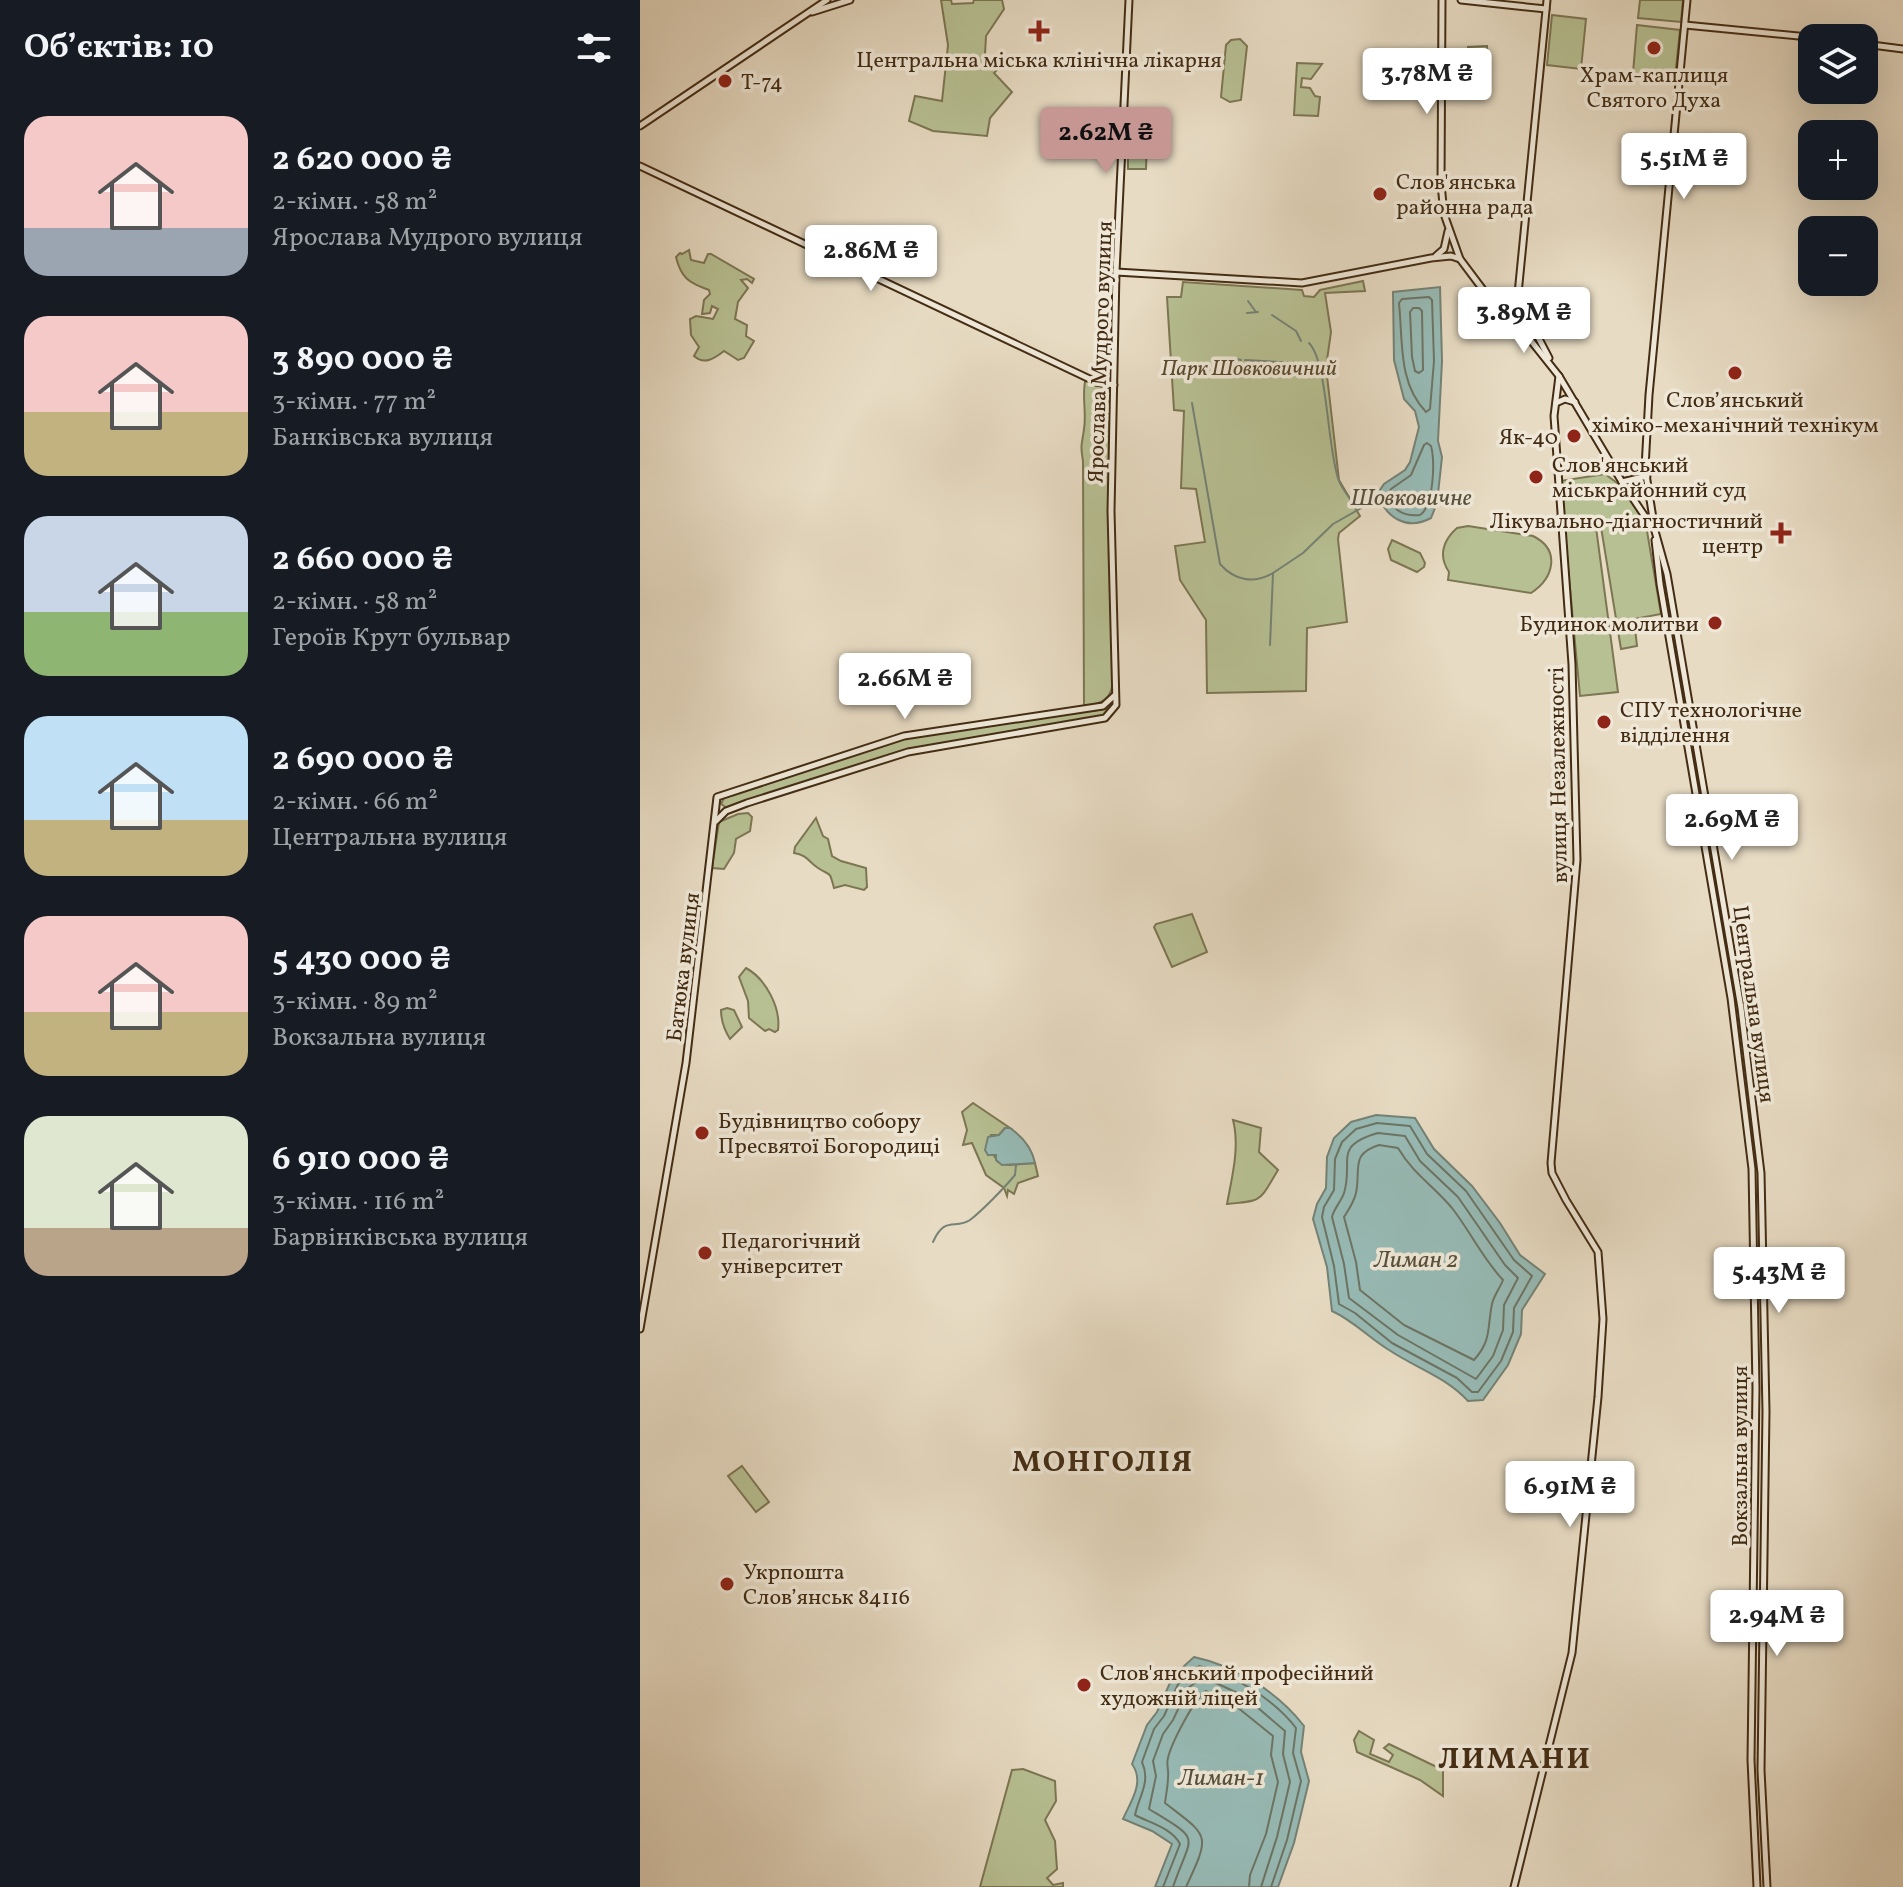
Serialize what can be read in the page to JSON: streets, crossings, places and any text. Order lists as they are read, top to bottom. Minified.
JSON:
{"streets":{"street":["Ярослава Мудрого вулиця","вулиця Незалежності","Батюка вулиця","Центральна вулиця","Вокзальна вулиця"]},"crossings":[["Ярослава Мудрого вулиця","Батюка вулиця"],["Центральна вулиця","Вокзальна вулиця"]],"districts":["МОНГОЛІЯ","ЛИМАНИ"],"water":["Шовковичне","Лиман 2","Лиман-1"],"parks":["Парк Шовковичний"],"places":{"health":["Центральна міська клінічна лікарня","Лікувально-діагностичний центр"],"other":["Храм-каплиця Святого Духа","Т-74","Слов'янська районна рада","Слов’янський хіміко-механічний технікум","Як-40","Слов'янський міськрайонний суд","Будинок молитви","СПУ технологічне відділення","Будівництво собору Пресвятої Богородиці","Педагогічний університет","Укрпошта Слов’янськ 84116","Слов'янський професійний художній ліцей"]},"page":{"heading":"Об’єктів: 10","map_buttons":["+","−"],"price":["3.78M ₴","2.62M ₴","5.51M ₴","2.86M ₴","3.89M ₴","2.66M ₴","2.69M ₴","5.43M ₴","6.91M ₴","2.94M ₴"],"list":[{"name":"2 620 000 ₴","note":"2-кімн. · 58 m² · Ярослава Мудрого вулиця"},{"name":"3 890 000 ₴","note":"3-кімн. · 77 m² · Банківська вулиця"},{"name":"2 660 000 ₴","note":"2-кімн. · 58 m² · Героїв Крут бульвар"},{"name":"2 690 000 ₴","note":"2-кімн. · 66 m² · Центральна вулиця"},{"name":"5 430 000 ₴","note":"3-кімн. · 89 m² · Вокзальна вулиця"},{"name":"6 910 000 ₴","note":"3-кімн. · 116 m² · Барвінківська вулиця"}]}}
